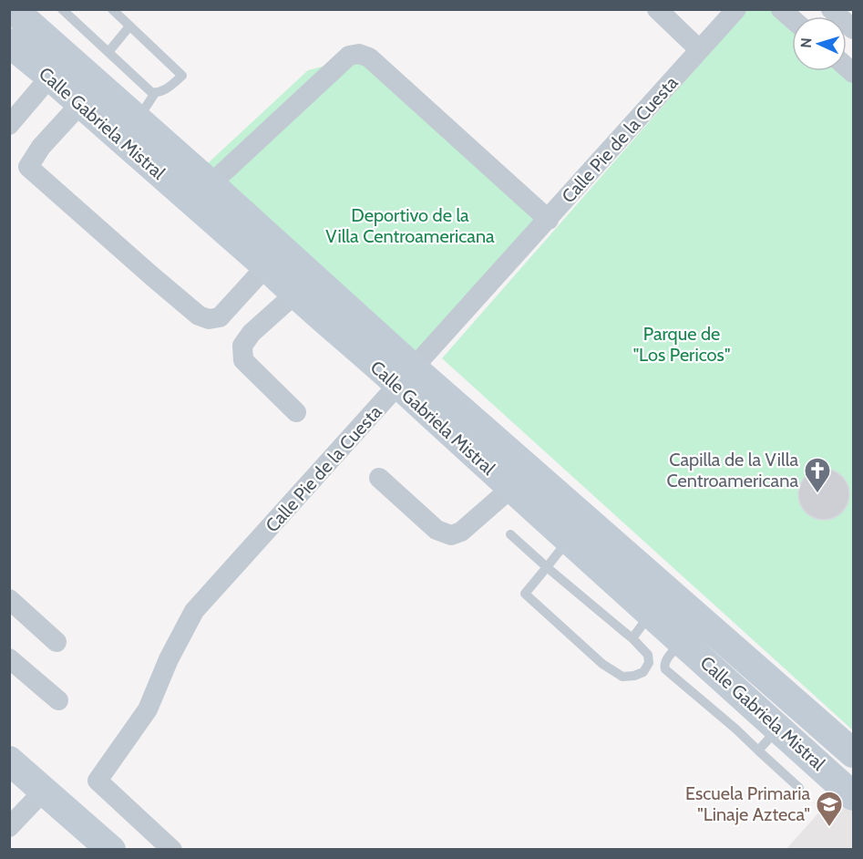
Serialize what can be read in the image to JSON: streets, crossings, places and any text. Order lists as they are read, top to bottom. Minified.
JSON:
{"streets":{"street":["Calle Gabriela Mistral","Calle Pie de la Cuesta"]},"crossings":[["Calle Gabriela Mistral","Calle Pie de la Cuesta"]],"parks":["Deportivo de la Villa Centroamericana","Parque de \"Los Pericos\""],"places":{"church":["Capilla de la Villa Centroamericana"],"school or university":["Escuela Primaria \"Linaje Azteca\""]},"north":"left"}
